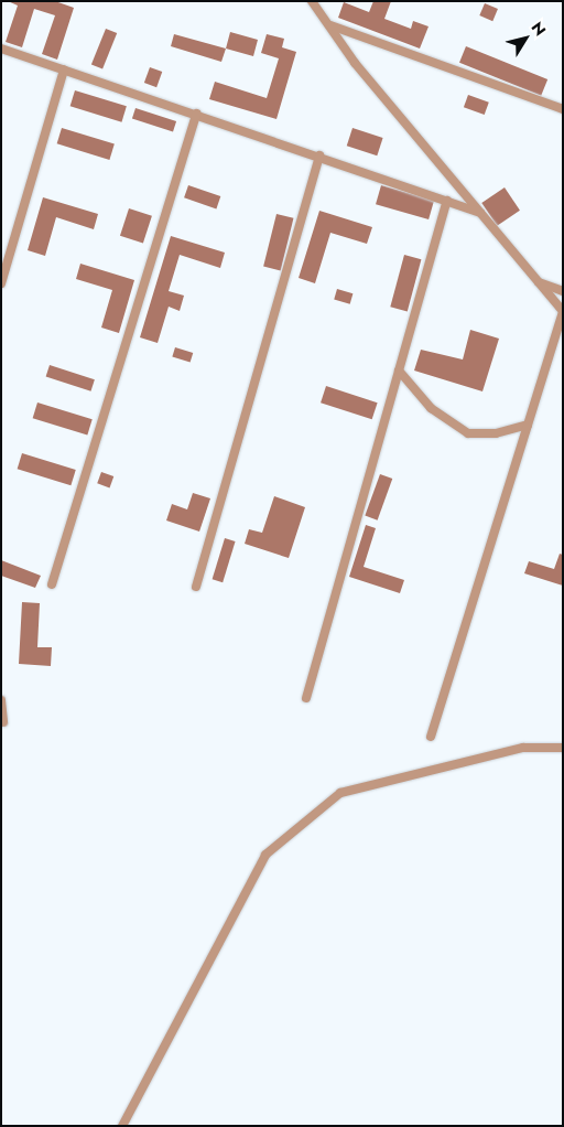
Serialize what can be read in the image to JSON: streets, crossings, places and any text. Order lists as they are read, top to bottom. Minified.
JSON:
{"north":"top right"}
